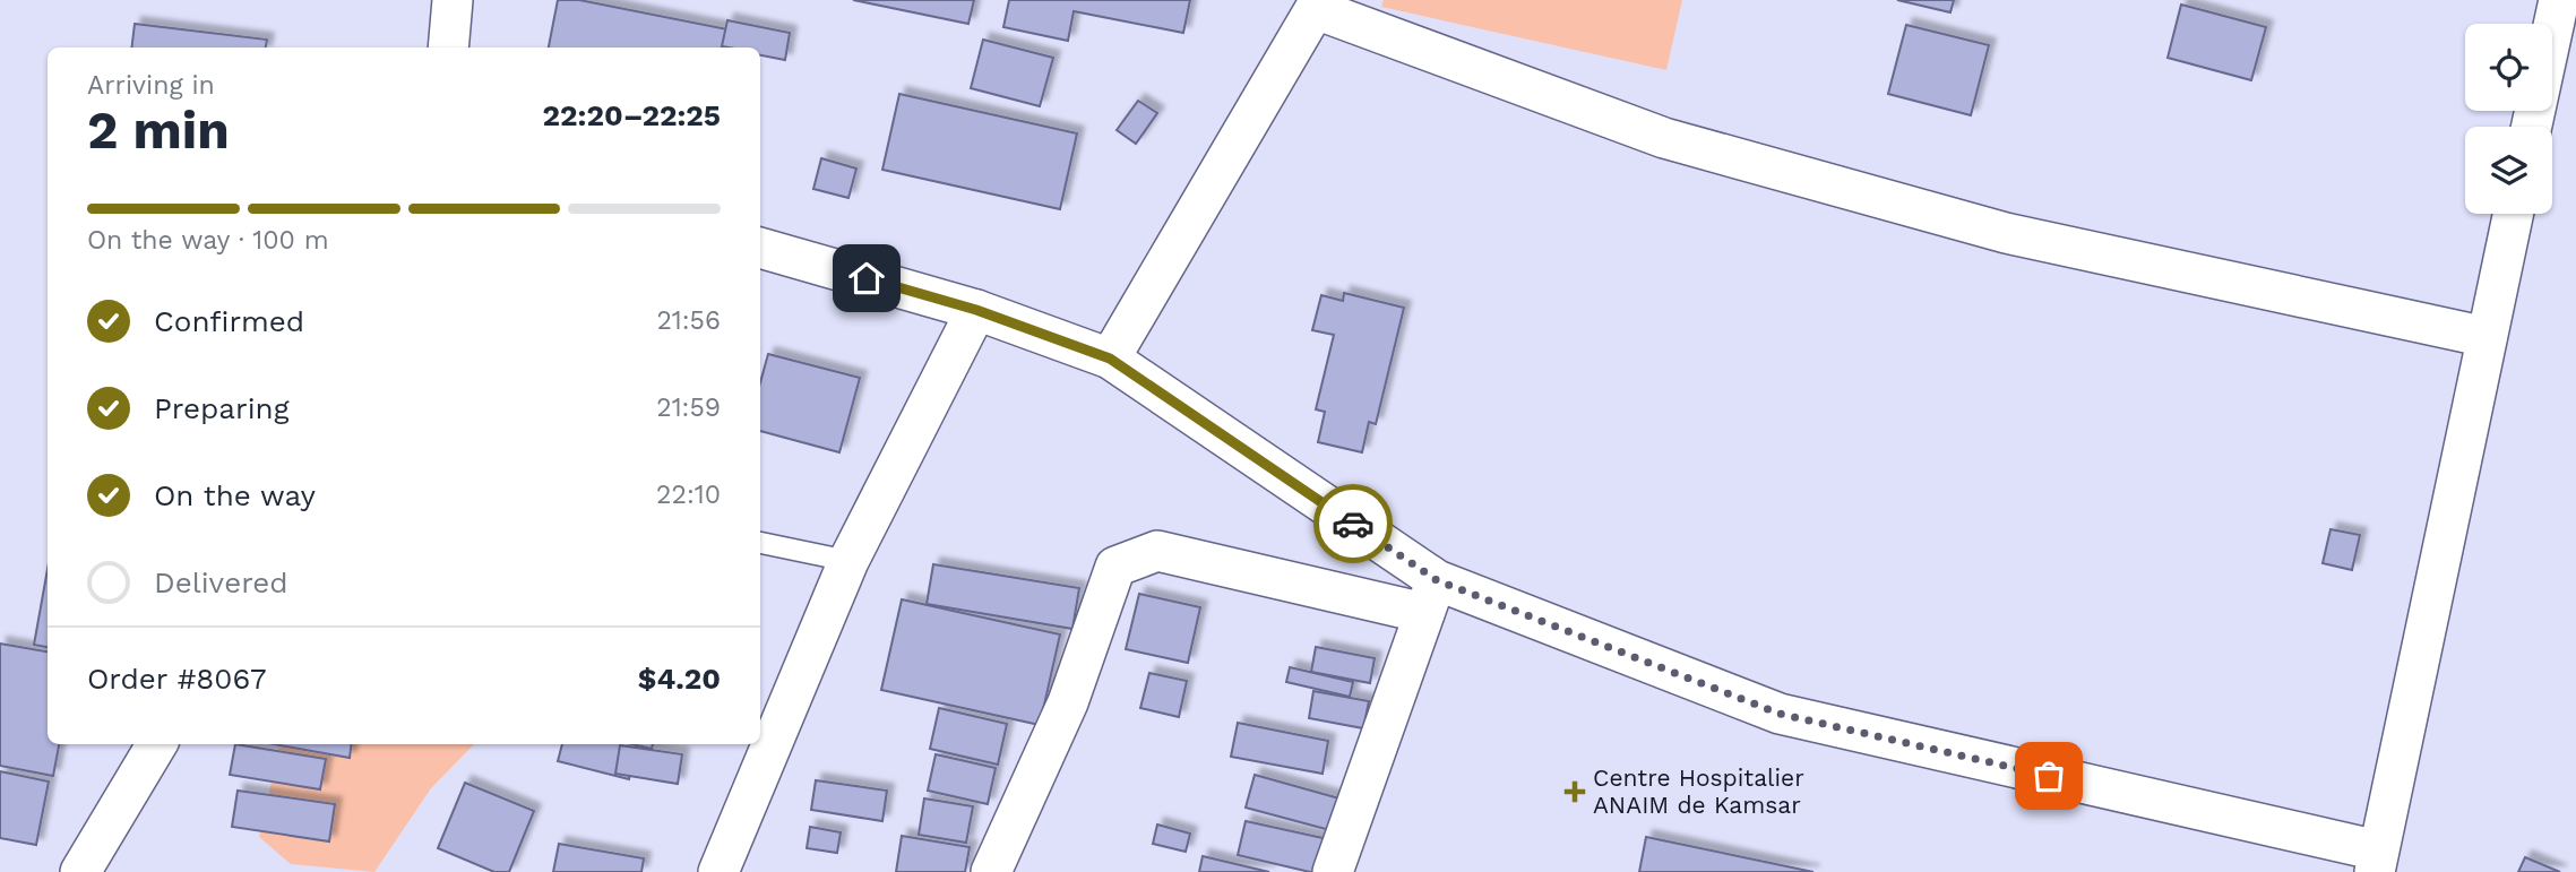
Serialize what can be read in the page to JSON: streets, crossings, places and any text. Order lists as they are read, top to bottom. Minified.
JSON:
{"places":{"health":["Centre Hospitalier ANAIM de Kamsar"]},"page":{"heading":["2 min","Arriving in","22:20–22:25"],"panel":["Order #8067","$4.20"],"bar":"On the way · 100 m","list":[["Confirmed","21:56"],["Preparing","21:59"],["On the way","22:10"],"Delivered"]}}
